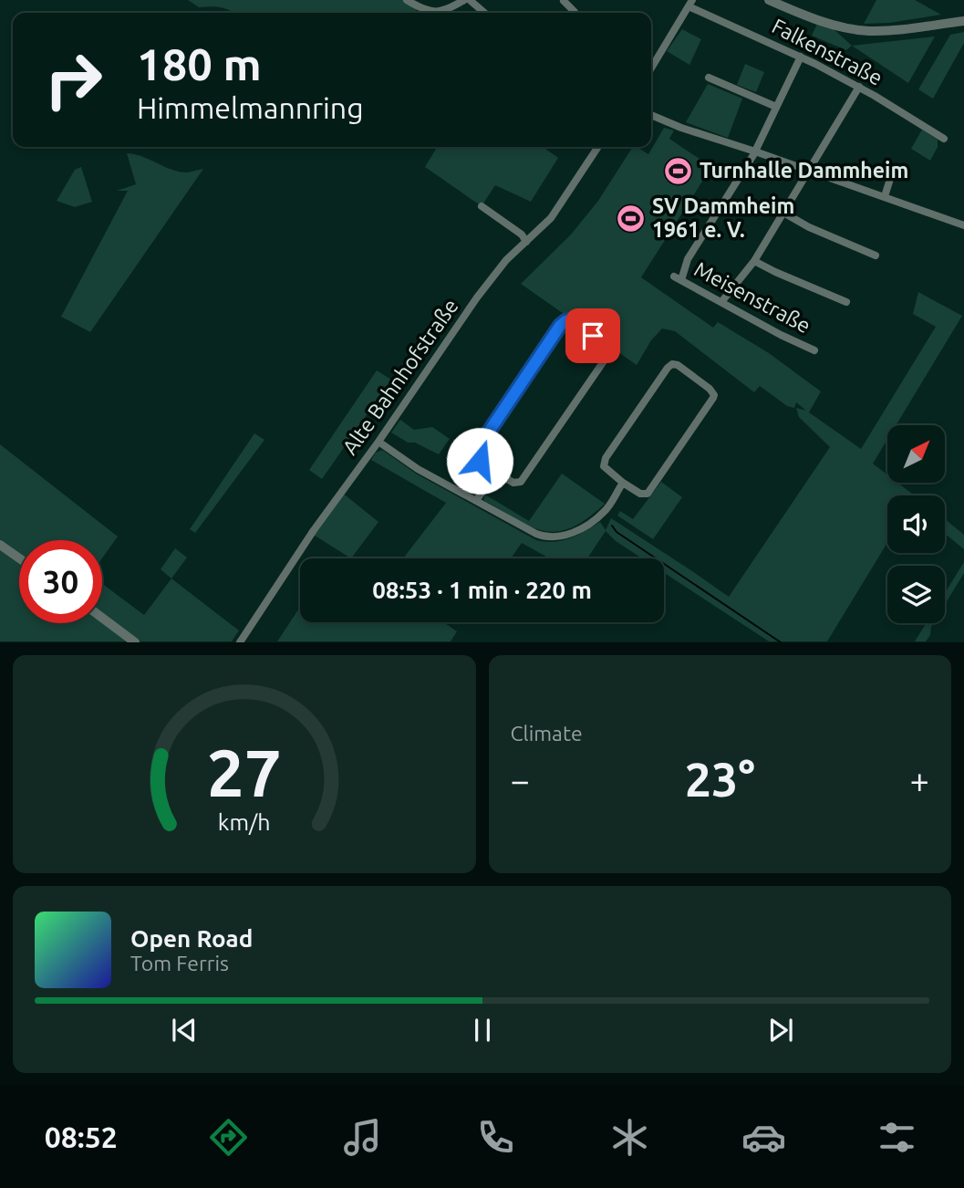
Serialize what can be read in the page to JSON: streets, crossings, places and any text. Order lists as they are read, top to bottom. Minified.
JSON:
{"streets":{"street":["Falkenstraße","Meisenstraße","Alte Bahnhofstraße"]},"places":{"sports":["Turnhalle Dammheim","SV Dammheim 1961 e. V."]},"north":"top right","page":{"turn":["180 m","Himmelmannring"],"limit":"30","trip":"08:53 · 1 min · 220 m","tile":"Climate","heat":["−","23°","+"],"song":["Open Road","Tom Ferris"],"tabs":"08:52","gauge":["27","km/h"]}}
